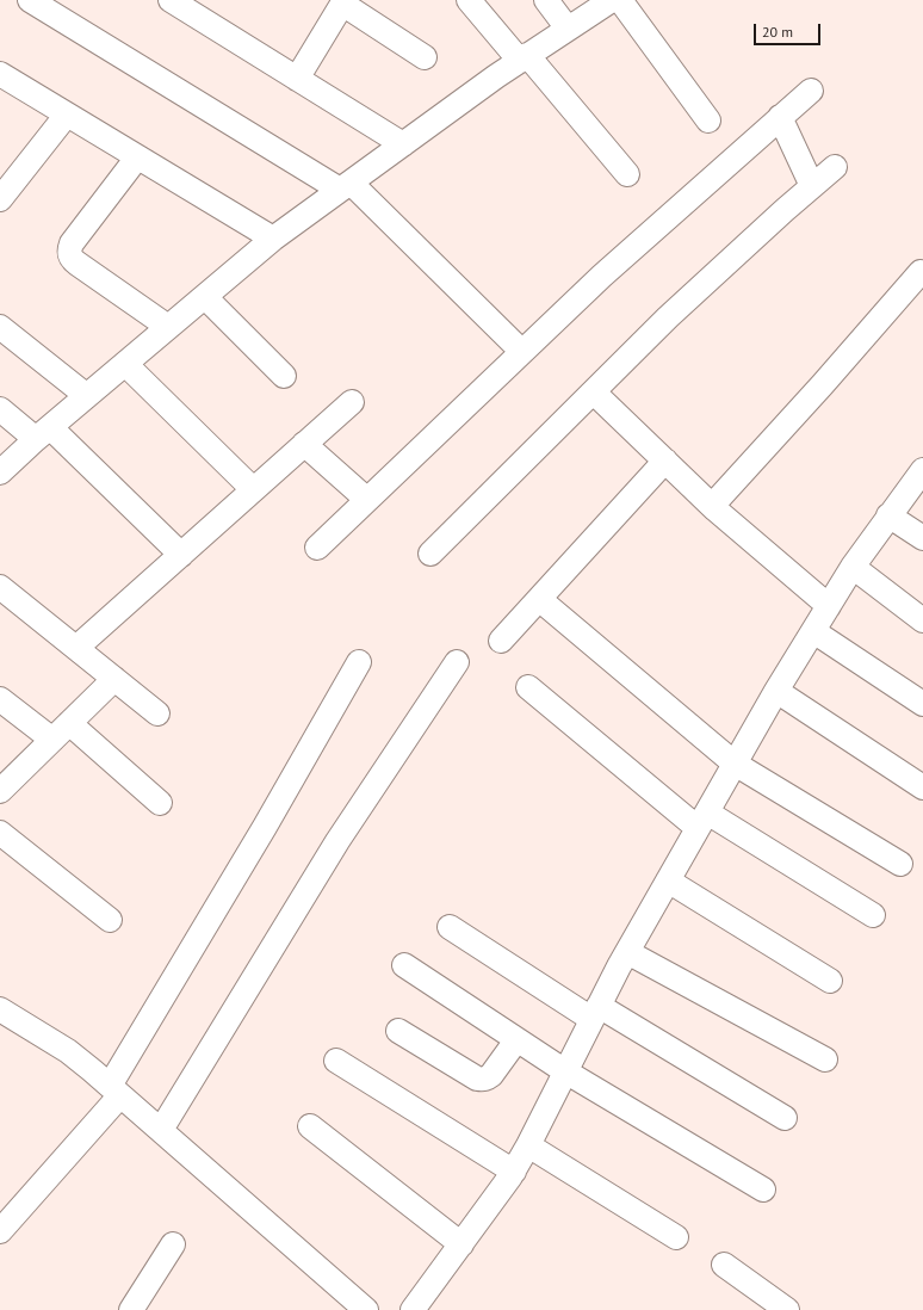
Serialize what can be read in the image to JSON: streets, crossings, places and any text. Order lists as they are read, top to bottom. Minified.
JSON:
{"scale_bar":"20 m"}
